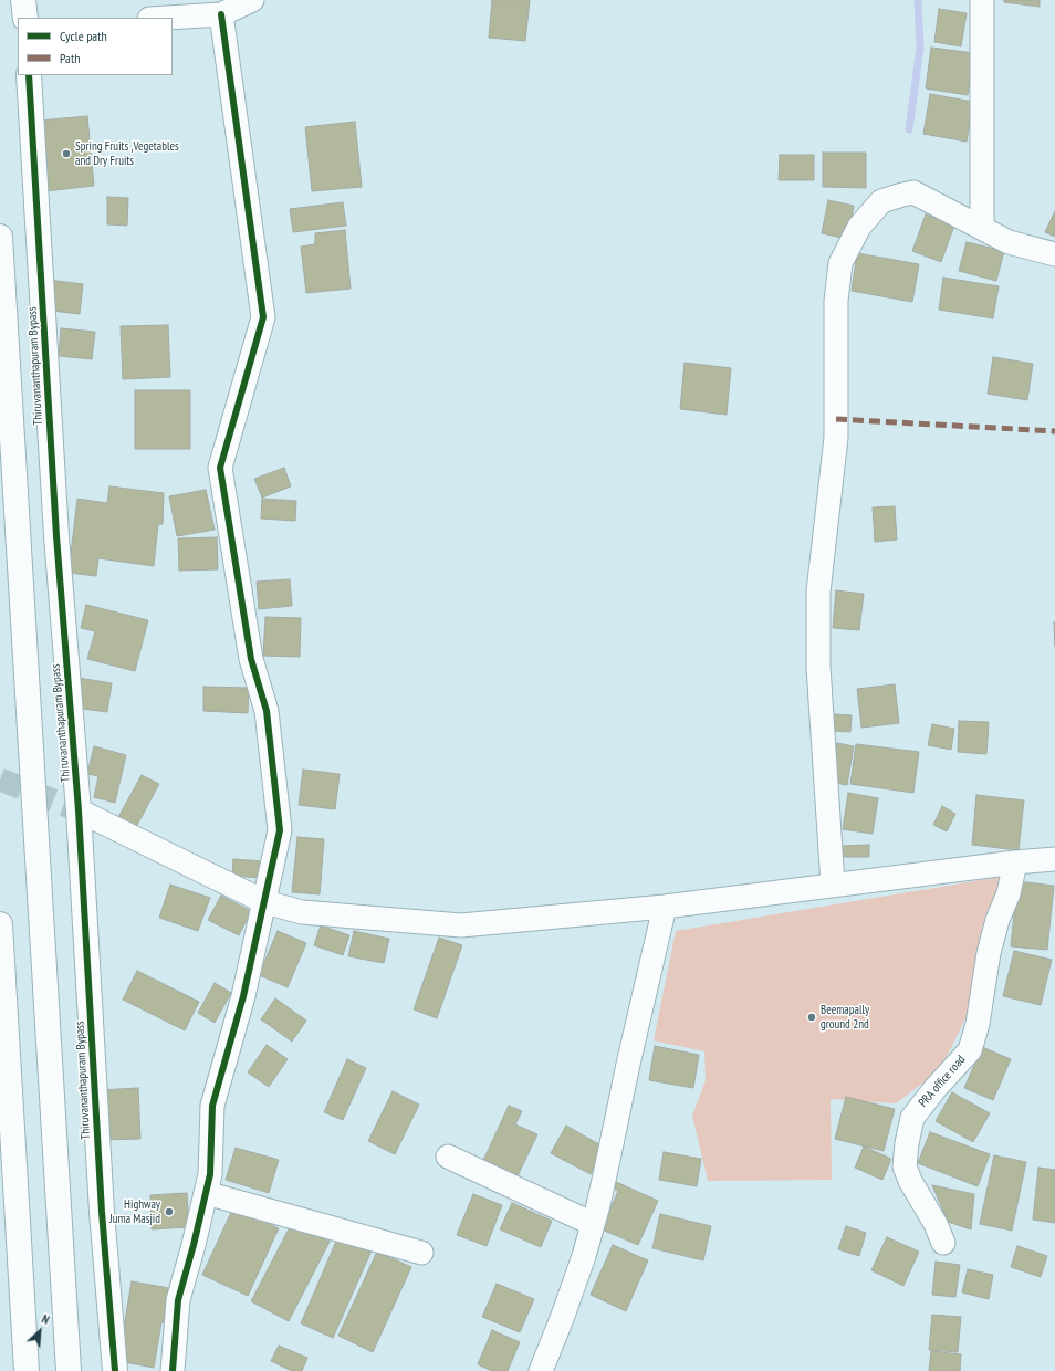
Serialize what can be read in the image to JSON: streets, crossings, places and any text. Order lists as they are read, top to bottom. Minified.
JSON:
{"streets":{"main road":["Thiruvananthapuram Bypass"],"street":["PRA office road"]},"places":["Spring Fruits ,Vegetables and Dry Fruits","Beemapally ground 2nd","Highway Juma Masjid"],"legend":["Cycle path","Path"],"north":"top right"}
